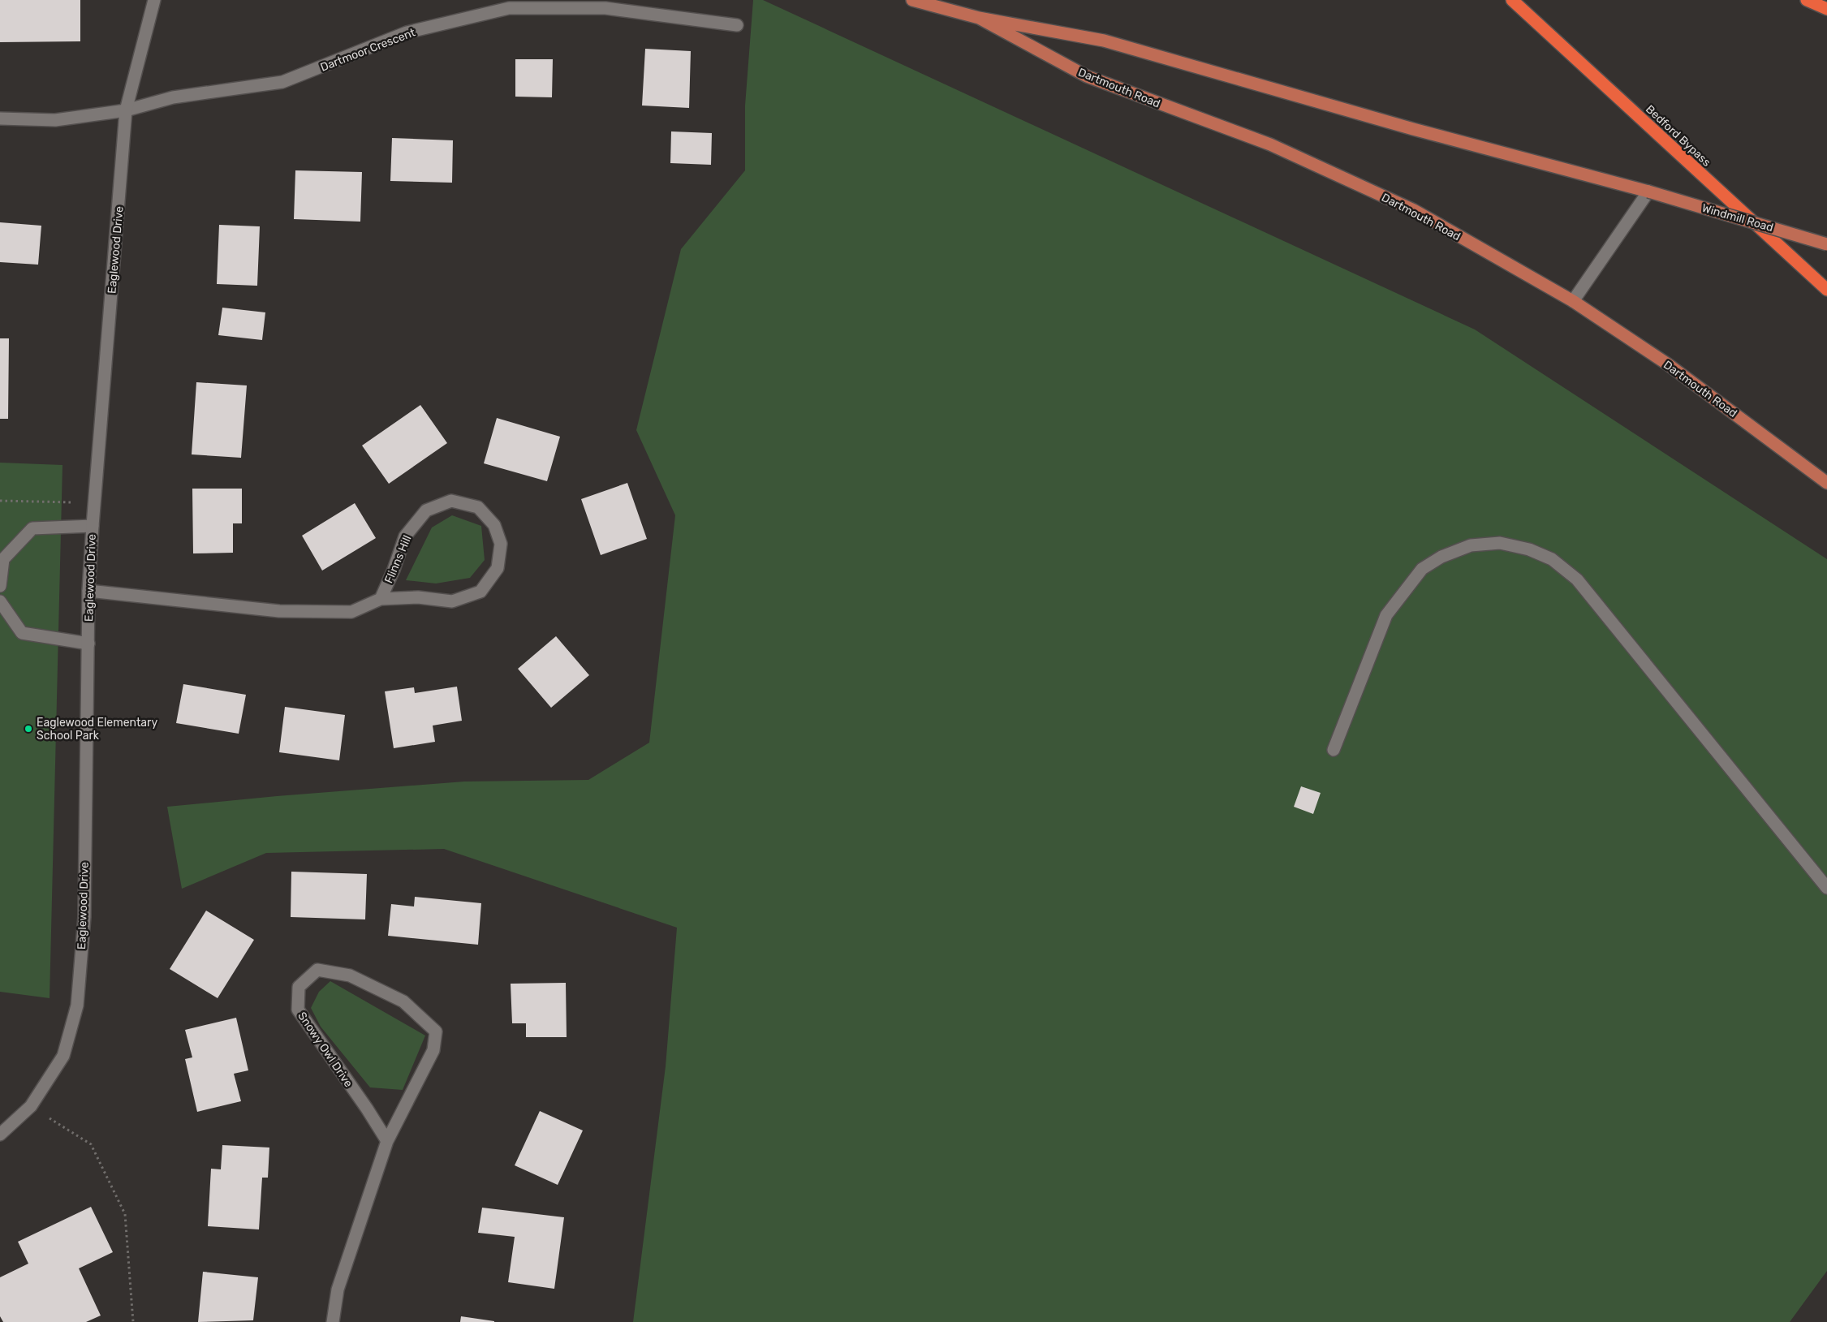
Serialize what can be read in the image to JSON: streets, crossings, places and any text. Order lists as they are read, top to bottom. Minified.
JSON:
{"streets":{"highway":["Bedford Bypass"],"main road":["Dartmouth Road","Windmill Road"],"street":["Dartmoor Crescent","Eaglewood Drive","Flinns Hill","Snowy Owl Drive"]},"crossings":[["Dartmoor Crescent","Eaglewood Drive"],["Dartmouth Road","Windmill Road"],["Eaglewood Drive","Flinns Hill"]],"places":["Eaglewood Elementary School Park"]}
